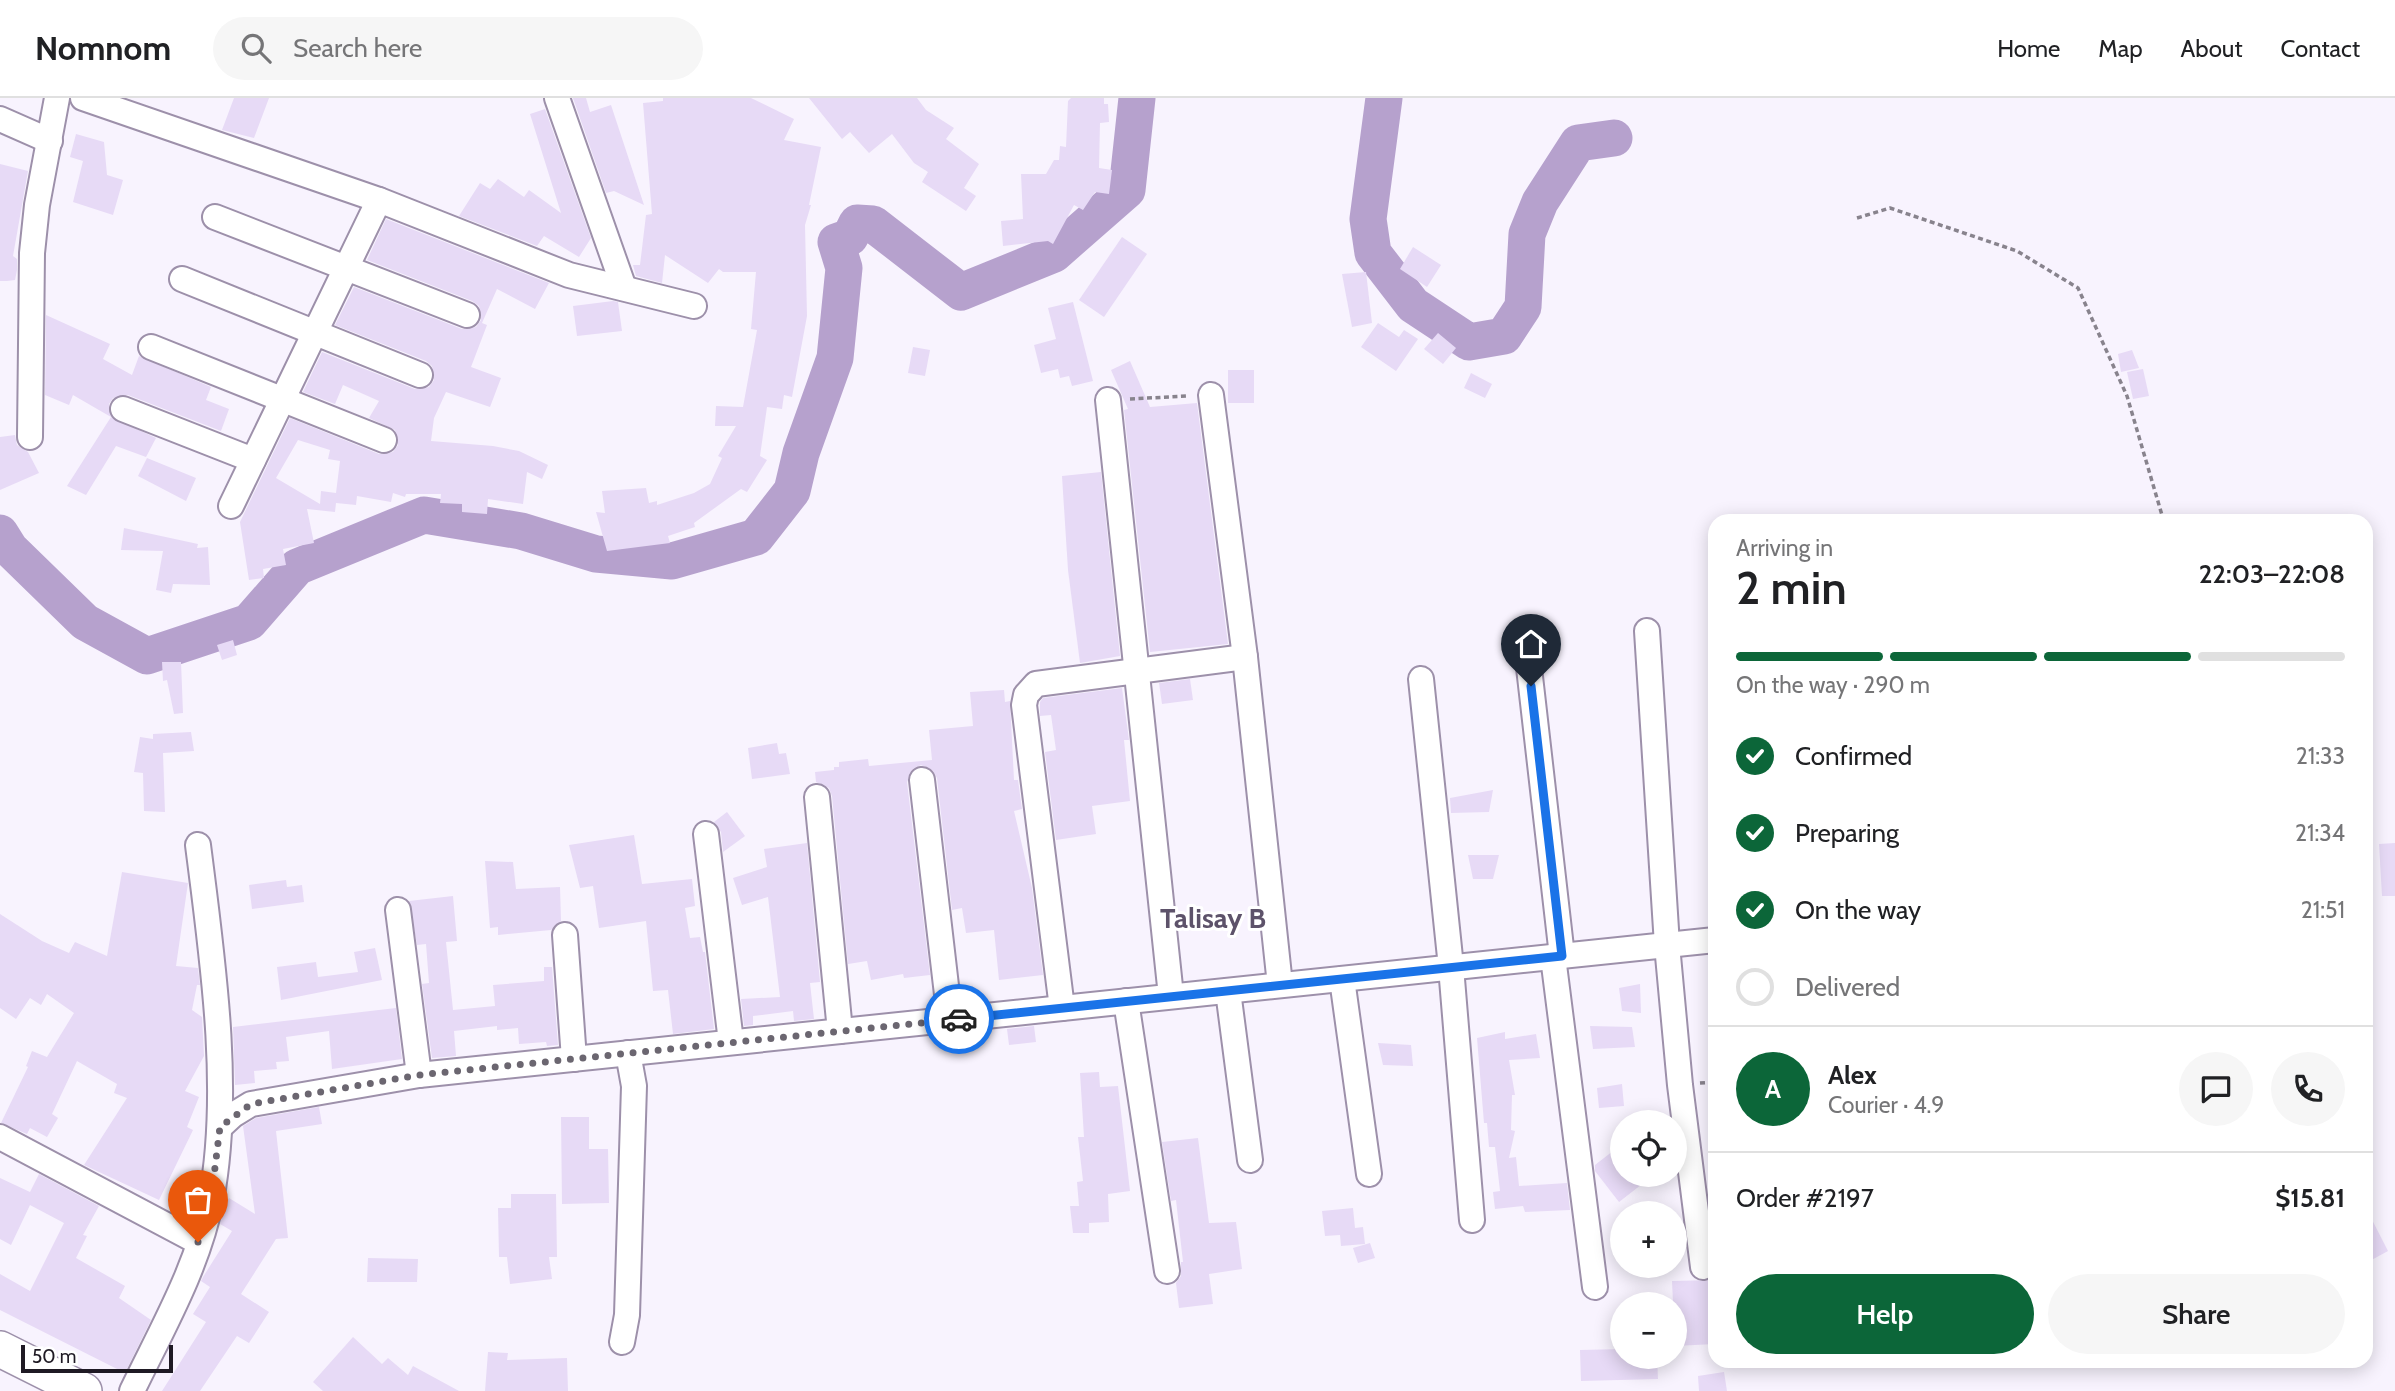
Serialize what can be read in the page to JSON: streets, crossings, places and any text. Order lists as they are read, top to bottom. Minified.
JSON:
{"districts":["Talisay B"],"scale_bar":"50 m","page":{"header":"Nomnom","search":"Search here","nav":["Home","Map","About","Contact"],"heading":["2 min","Arriving in","22:03–22:08"],"panel":["Alex","Courier · 4.9","Order #2197","$15.81"],"bar":"On the way · 290 m","list":[["Confirmed","21:33"],["Preparing","21:34"],["On the way","21:51"],"Delivered"],"round":"A","map_buttons":["+","−"],"buttons":["Help","Share"],"scale":"50 m"}}
